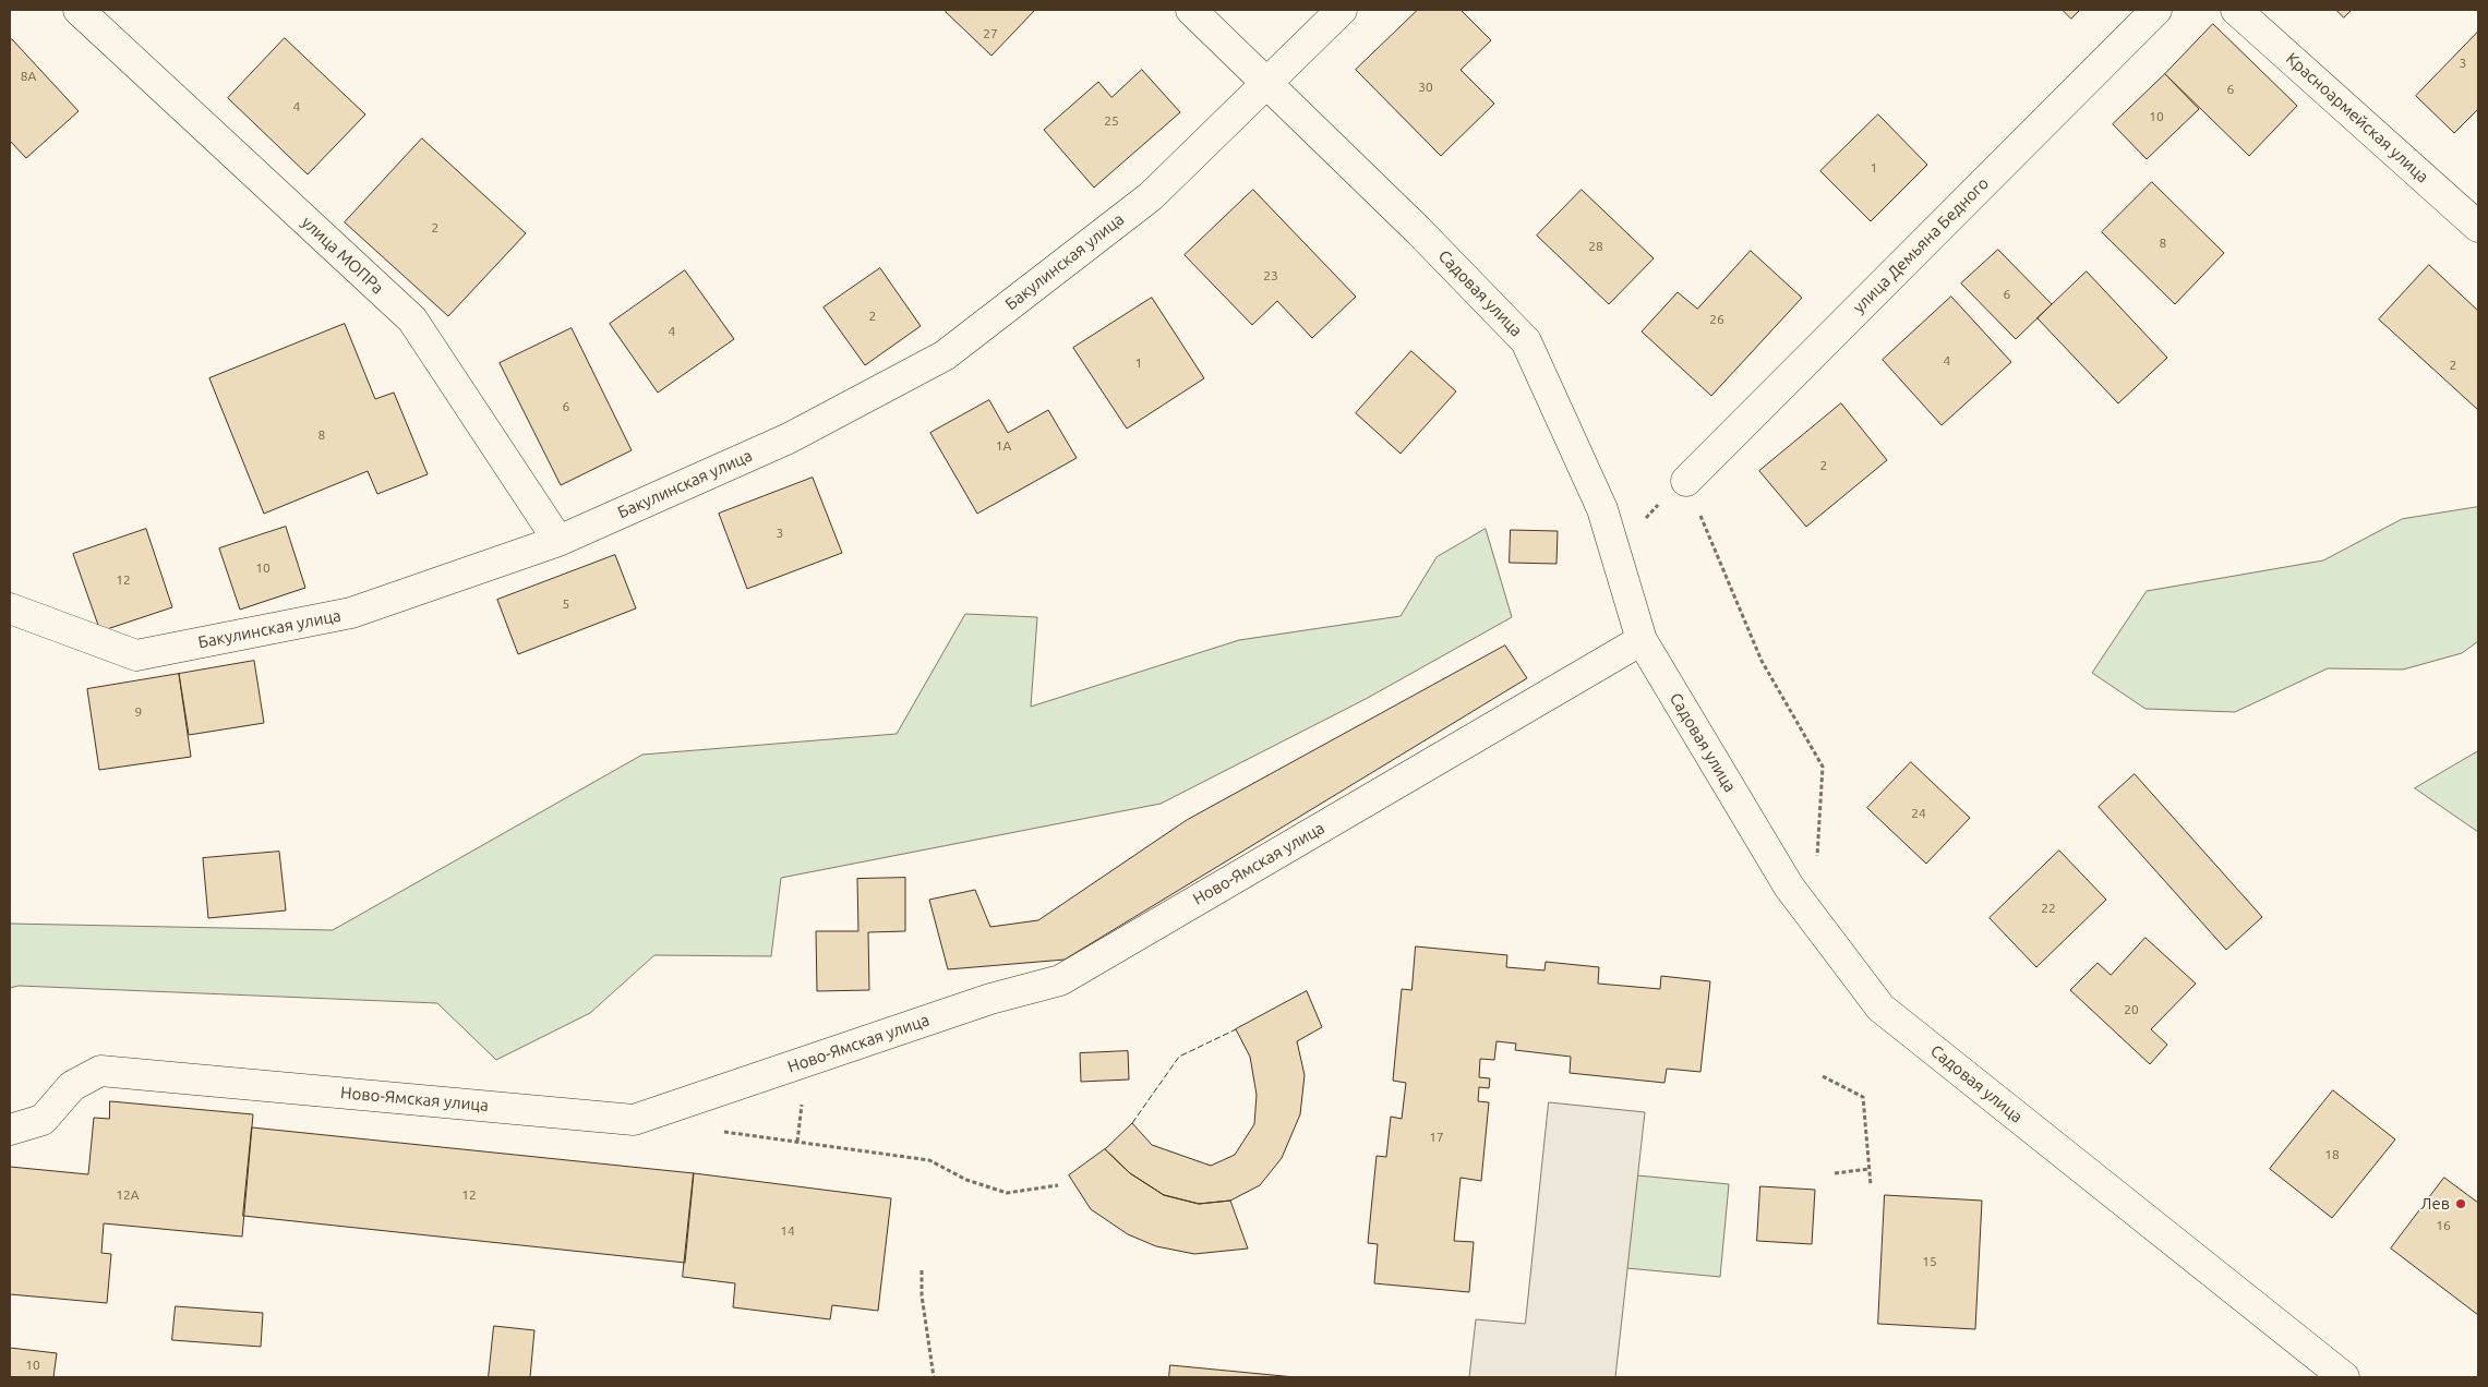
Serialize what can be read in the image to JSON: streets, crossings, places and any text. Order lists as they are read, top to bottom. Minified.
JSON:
{"streets":{"street":["Красноармейская улица","улица Демьяна Бедного","улица МОПРа","Бакулинская улица","Садовая улица","Ново-Ямская улица"]},"crossings":[["улица МОПРа","Бакулинская улица"],["Бакулинская улица","Садовая улица"],["Садовая улица","Ново-Ямская улица"]],"places":["Лев"],"house_numbers":["27","3","8А","30","6","4","10","25","1","2","8","28","23","6","2","26","4","4","1","2","6","8","1А","2","3","10","12","5","9","24","22","20","17","18","12А","12","16","14","15","10"]}
